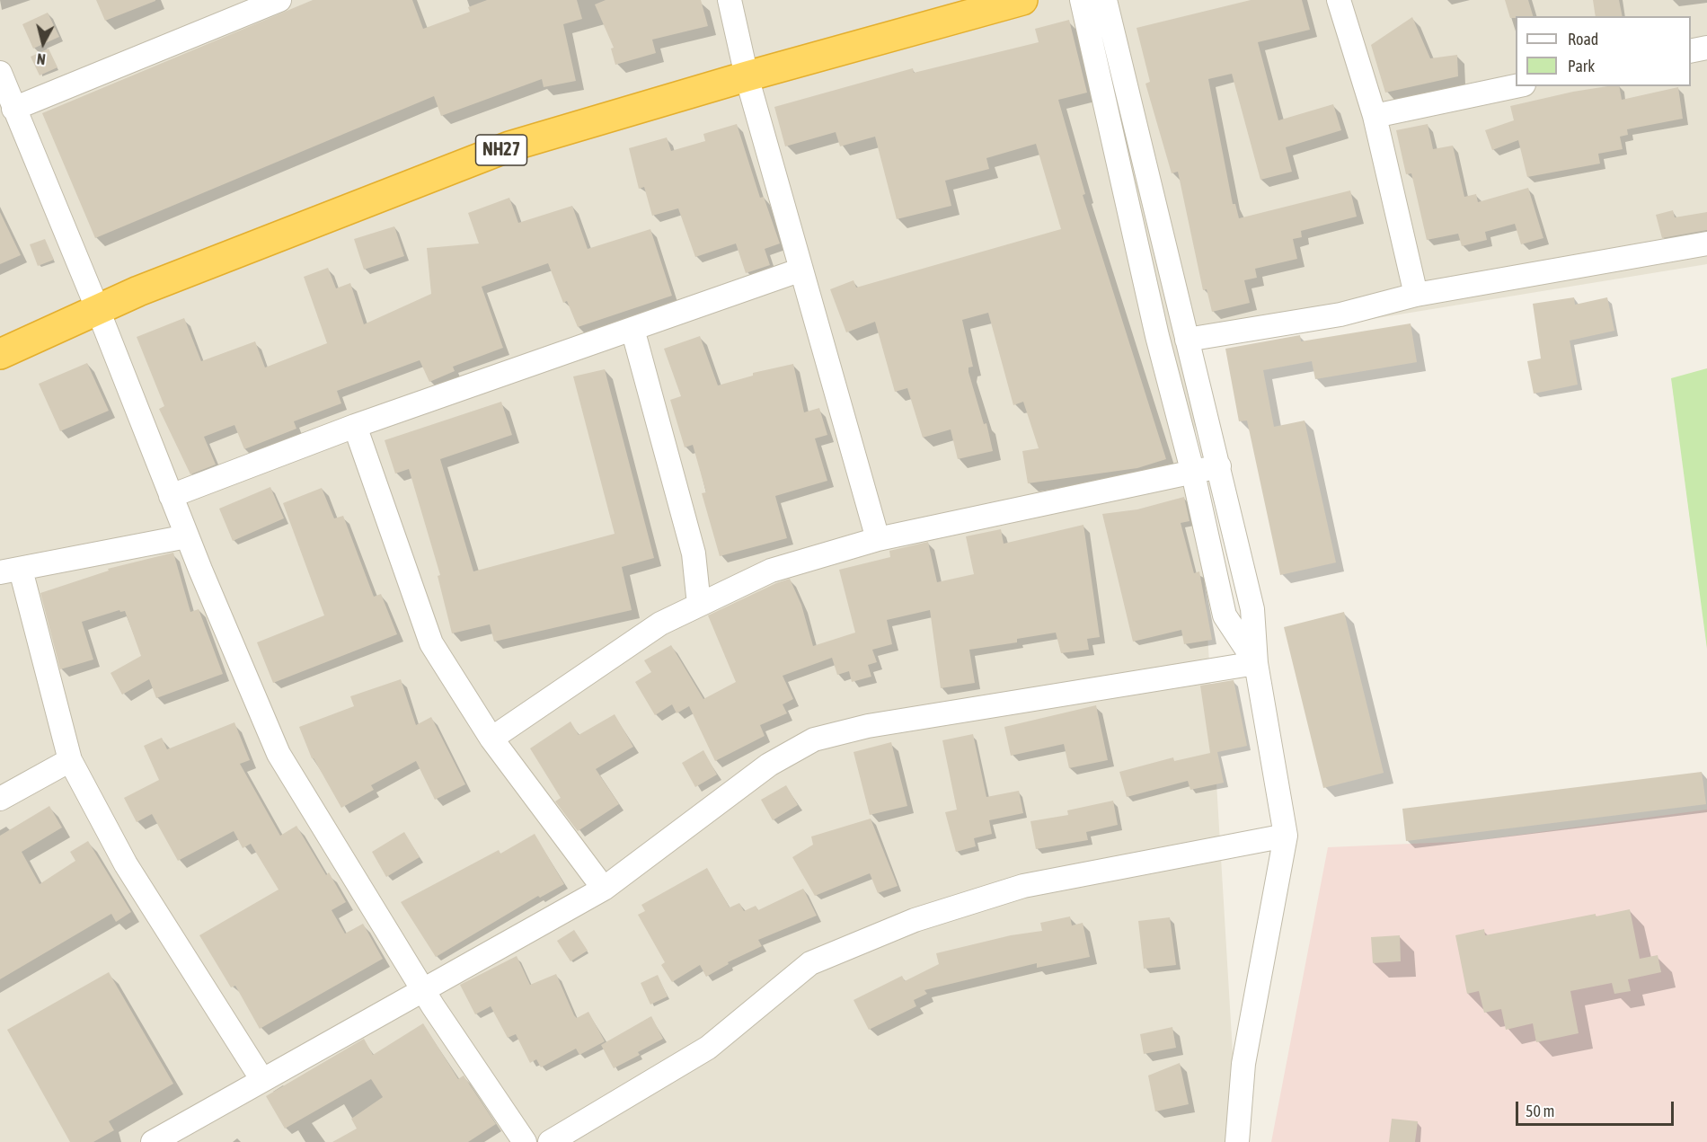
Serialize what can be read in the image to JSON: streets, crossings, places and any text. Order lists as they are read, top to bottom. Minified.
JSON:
{"streets":{"highway":["NH27"]},"legend":["Road","Park"],"scale_bar":"50 m","north":"bottom"}
